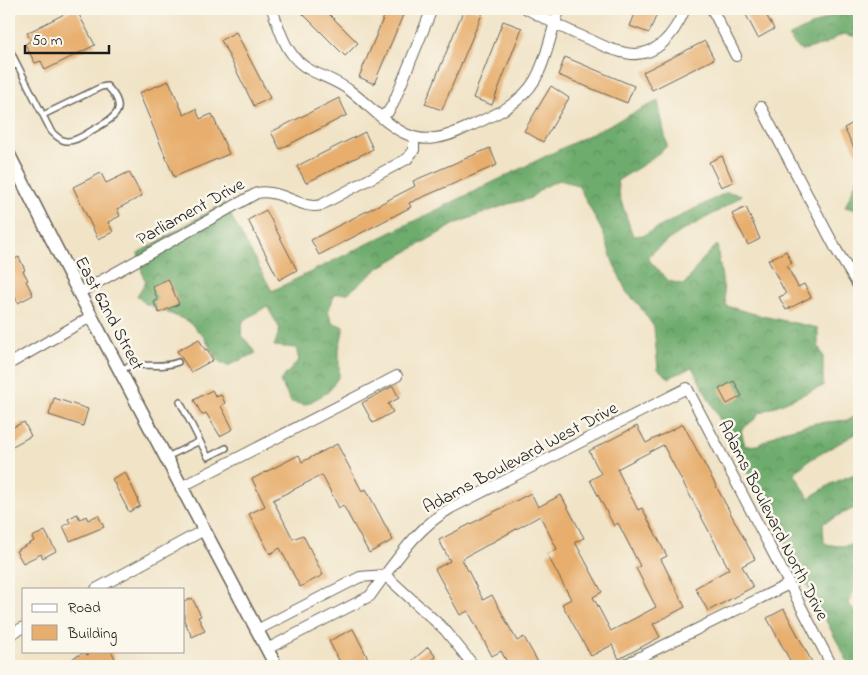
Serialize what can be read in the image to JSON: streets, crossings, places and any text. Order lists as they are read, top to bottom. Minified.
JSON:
{"streets":{"street":["Parliament Drive","East 62nd Street","Adams Boulevard West Drive","Adams Boulevard North Drive"]},"crossings":[["Parliament Drive","East 62nd Street"],["East 62nd Street","Adams Boulevard West Drive"],["Adams Boulevard West Drive","Adams Boulevard North Drive"]],"legend":["Road","Building"],"scale_bar":"50 m"}
